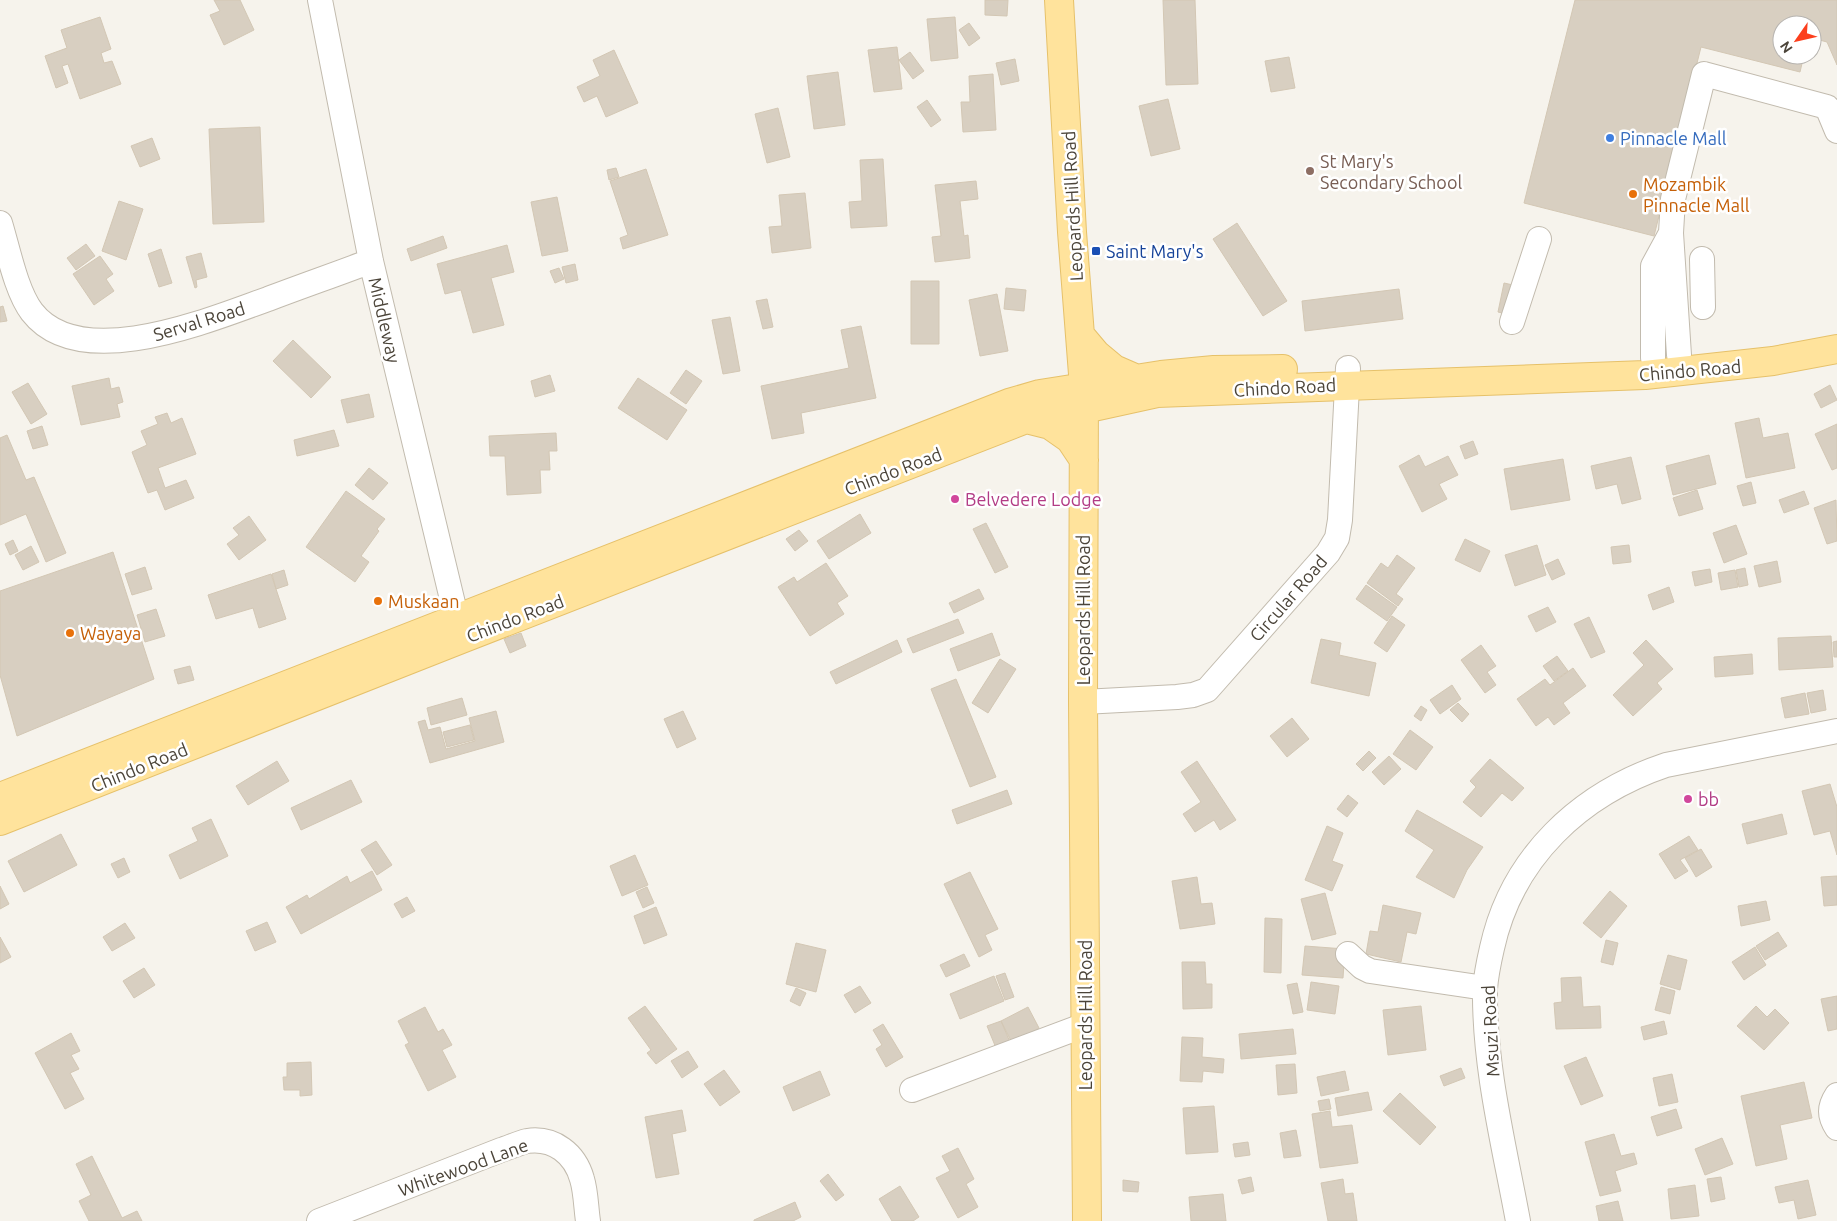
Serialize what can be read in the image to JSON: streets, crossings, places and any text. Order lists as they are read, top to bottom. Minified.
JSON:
{"streets":{"main road":["Leopards Hill Road","Chindo Road"],"street":["Middleway","Serval Road","Circular Road","Msuzi Road","Whitewood Lane"]},"crossings":[["Leopards Hill Road","Chindo Road"],["Leopards Hill Road","Circular Road"],["Middleway","Serval Road"],["Middleway","Chindo Road"],["Chindo Road","Circular Road"]],"places":{"other":["Pinnacle Mall","St Mary's Secondary School","Mozambik Pinnacle Mall","Belvedere Lodge","Muskaan","Wayaya","bb"],"transit":["Saint Mary's"]},"north":"bottom left"}
